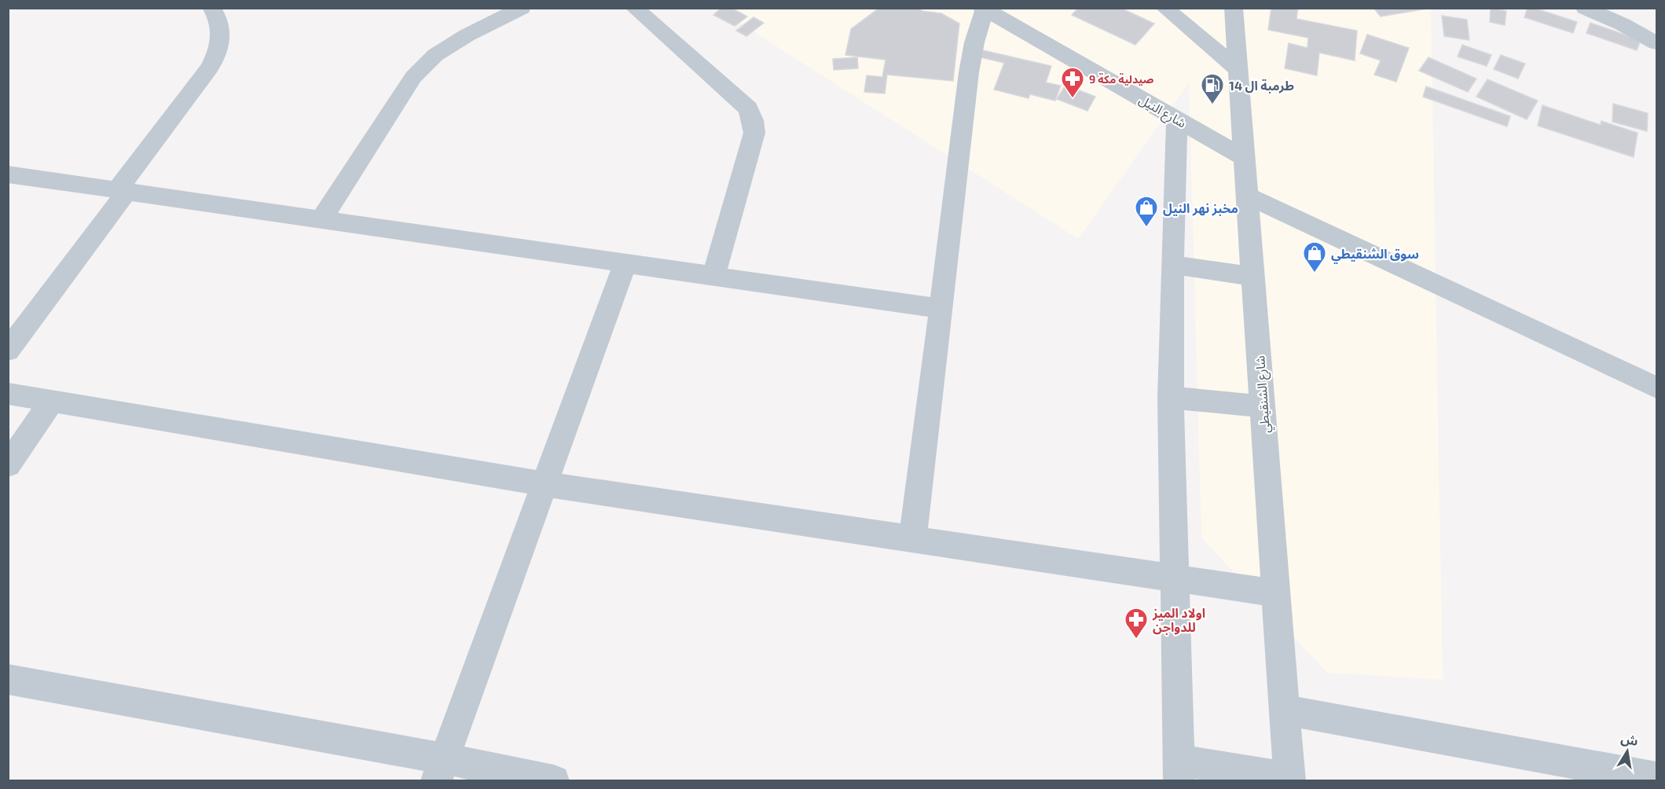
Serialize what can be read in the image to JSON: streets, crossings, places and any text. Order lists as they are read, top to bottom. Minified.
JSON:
{"streets":{"street":["شارع النيل","شارع الشنقيطي"]},"crossings":[["شارع النيل","شارع الشنقيطي"]],"places":{"pharmacy":["صيدلية مكة 9","اولاد الميز للدواجن"],"fuel station":["طرمبة ال 14"],"shop":["مخبز نهر النيل","سوق الشنقيطي"]},"north":"top"}
